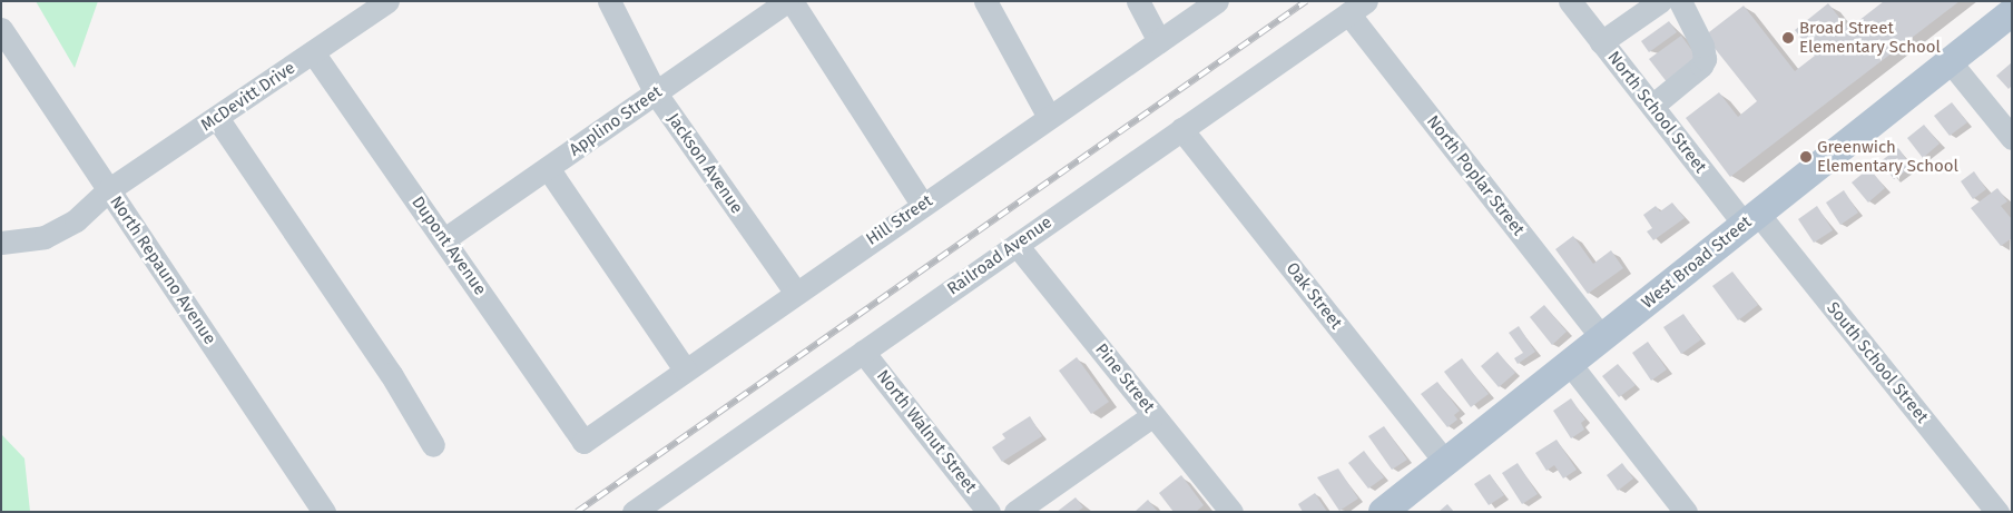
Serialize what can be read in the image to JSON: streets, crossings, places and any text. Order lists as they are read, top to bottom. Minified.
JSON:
{"streets":{"main road":["West Broad Street"],"street":["McDevitt Drive","North School Street","Applino Street","Jackson Avenue","North Poplar Street","Hill Street","Dupont Avenue","Railroad Avenue","North Repauno Avenue","Oak Street","South School Street","Pine Street","North Walnut Street"]},"crossings":[["McDevitt Drive","Dupont Avenue"],["McDevitt Drive","North Repauno Avenue"],["North School Street","West Broad Street"],["North School Street","South School Street"],["Applino Street","Jackson Avenue"],["Applino Street","Dupont Avenue"],["Jackson Avenue","Hill Street"],["North Poplar Street","Railroad Avenue"],["North Poplar Street","West Broad Street"],["Hill Street","Dupont Avenue"],["Railroad Avenue","Oak Street"],["Railroad Avenue","Pine Street"],["Railroad Avenue","North Walnut Street"],["West Broad Street","Oak Street"],["West Broad Street","South School Street"]],"places":["Broad Street Elementary School","Greenwich Elementary School"]}
